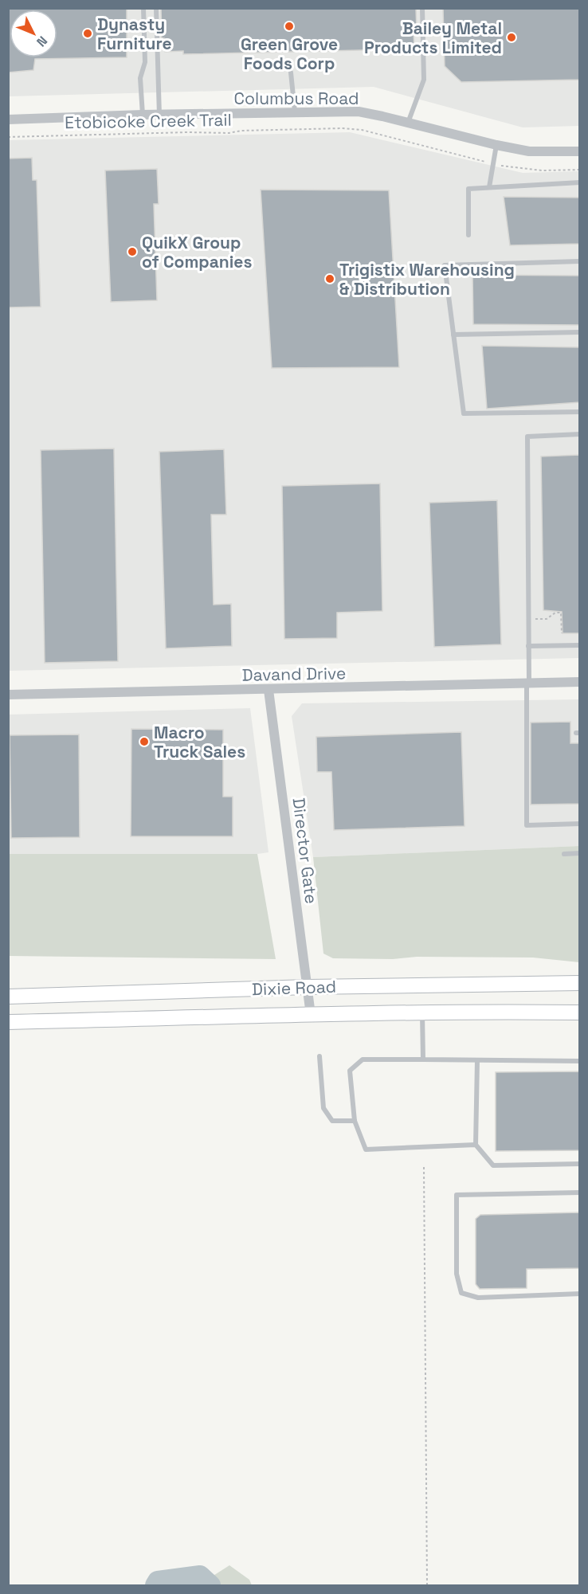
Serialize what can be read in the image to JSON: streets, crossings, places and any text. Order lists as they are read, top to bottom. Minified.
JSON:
{"streets":{"main road":["Dixie Road"],"street":["Columbus Road","Davand Drive","Director Gate"],"path":["Etobicoke Creek Trail"]},"crossings":[["Davand Drive","Director Gate"],["Director Gate","Dixie Road"]],"places":["Green Grove Foods Corp","Dynasty Furniture","Bailey Metal Products Limited","QuikX Group of Companies","Trigistix Warehousing & Distribution","Macro Truck Sales"],"north":"bottom right"}
